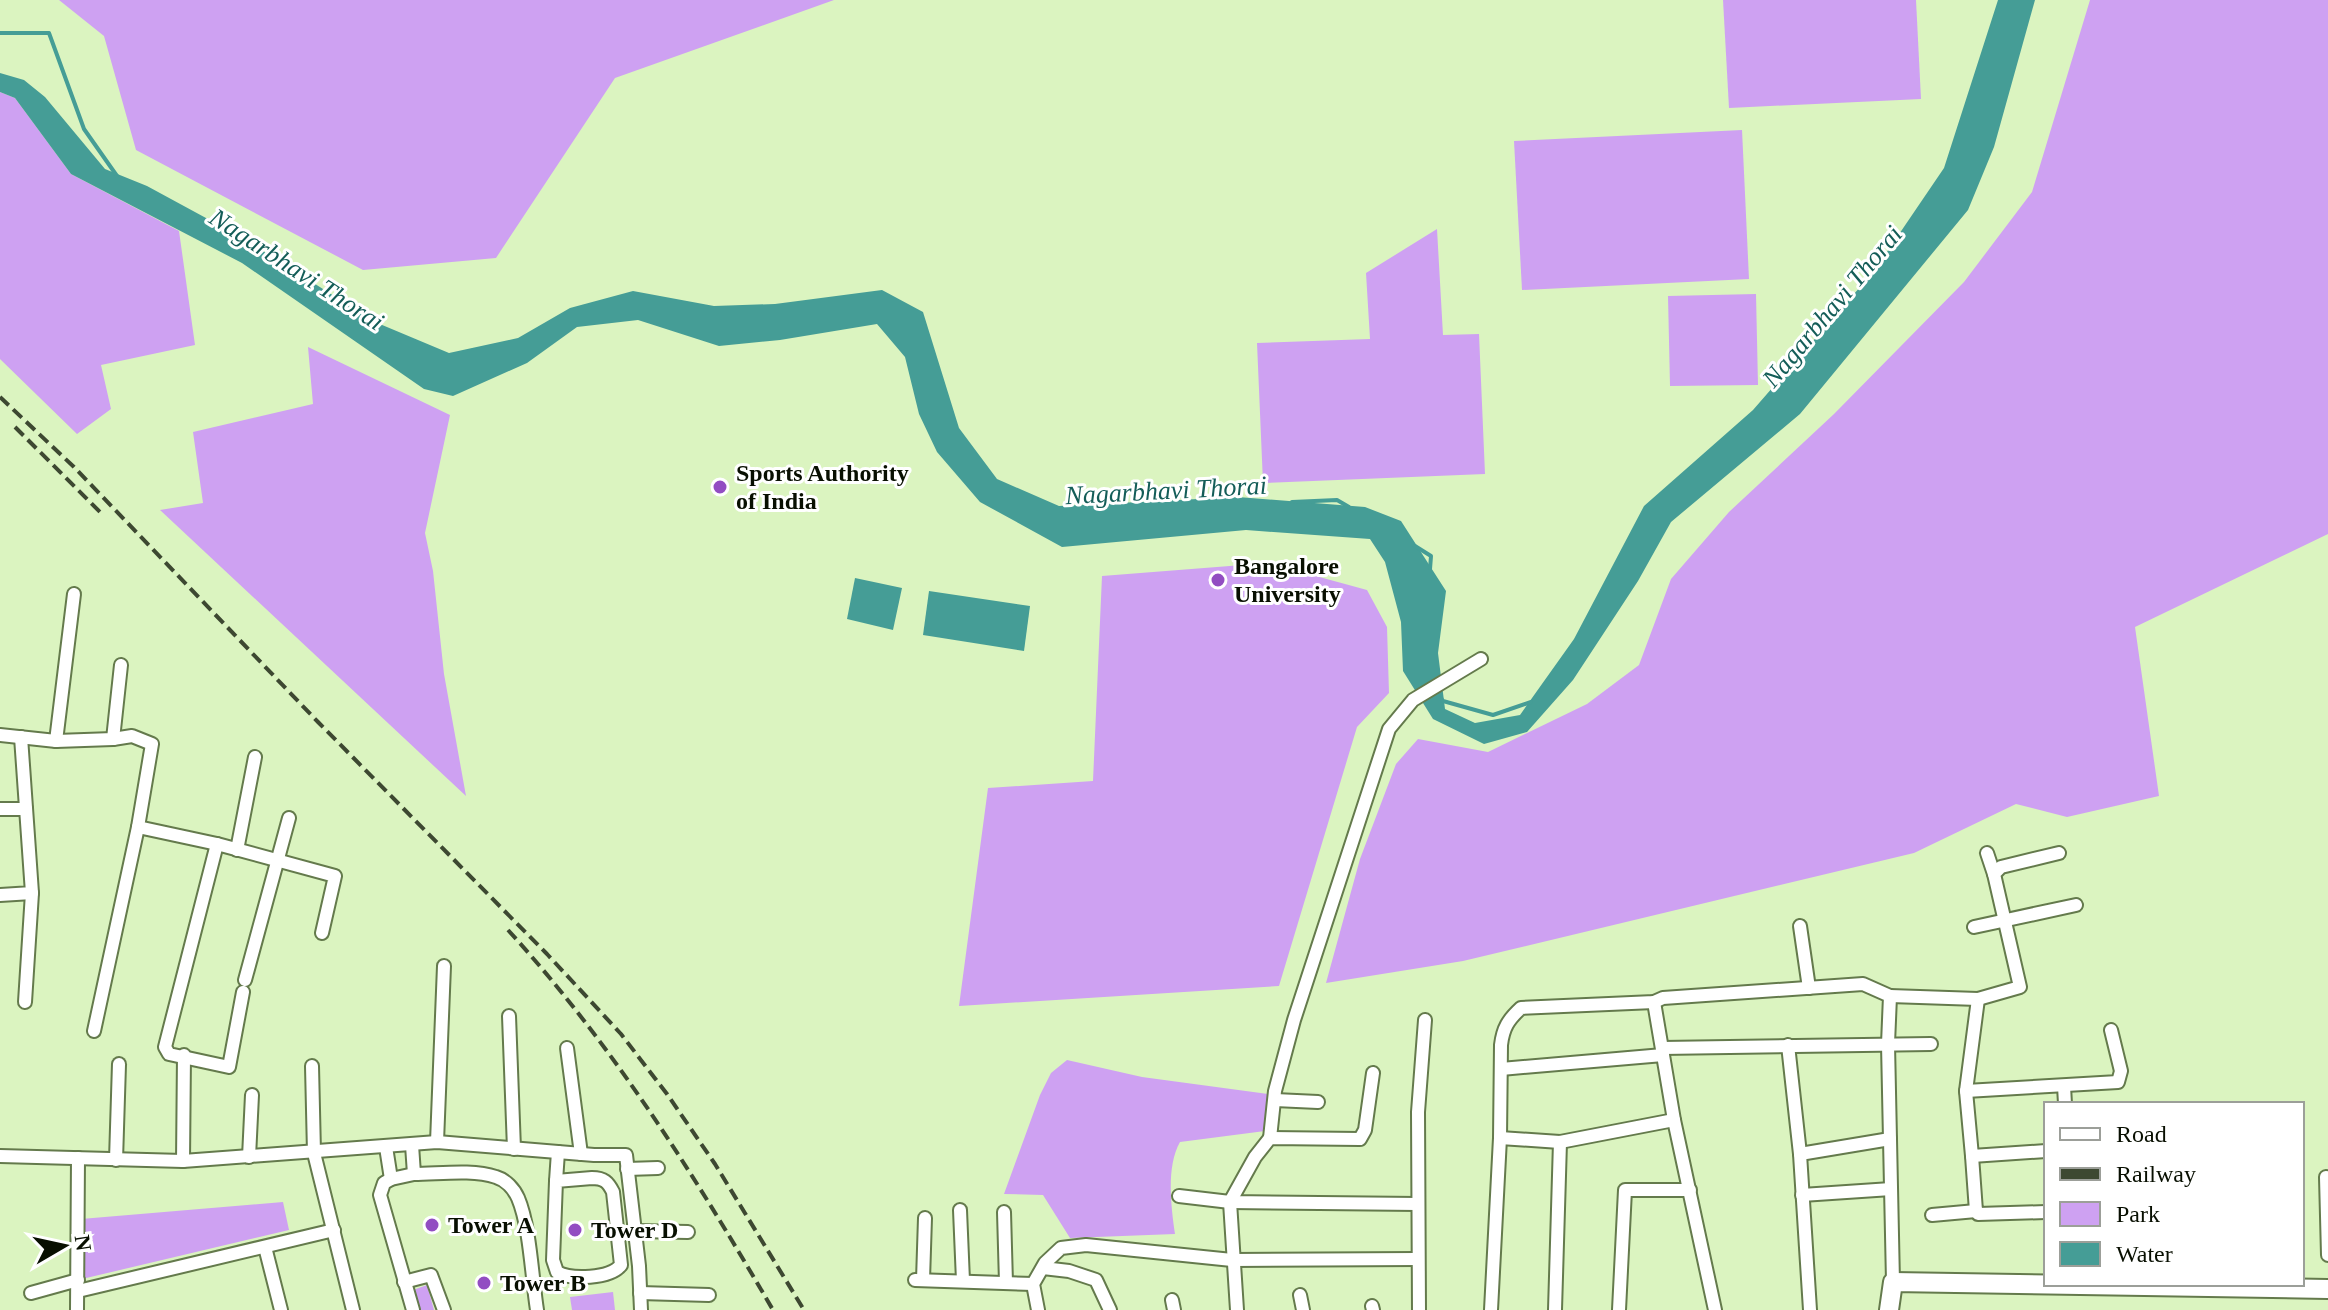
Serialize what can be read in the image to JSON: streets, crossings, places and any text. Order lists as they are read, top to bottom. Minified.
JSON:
{"water":["Nagarbhavi Thorai"],"places":["Sports Authority of India","Bangalore University","Tower A","Tower D","Tower B"],"legend":["Road","Railway","Park","Water"],"north":"right"}
